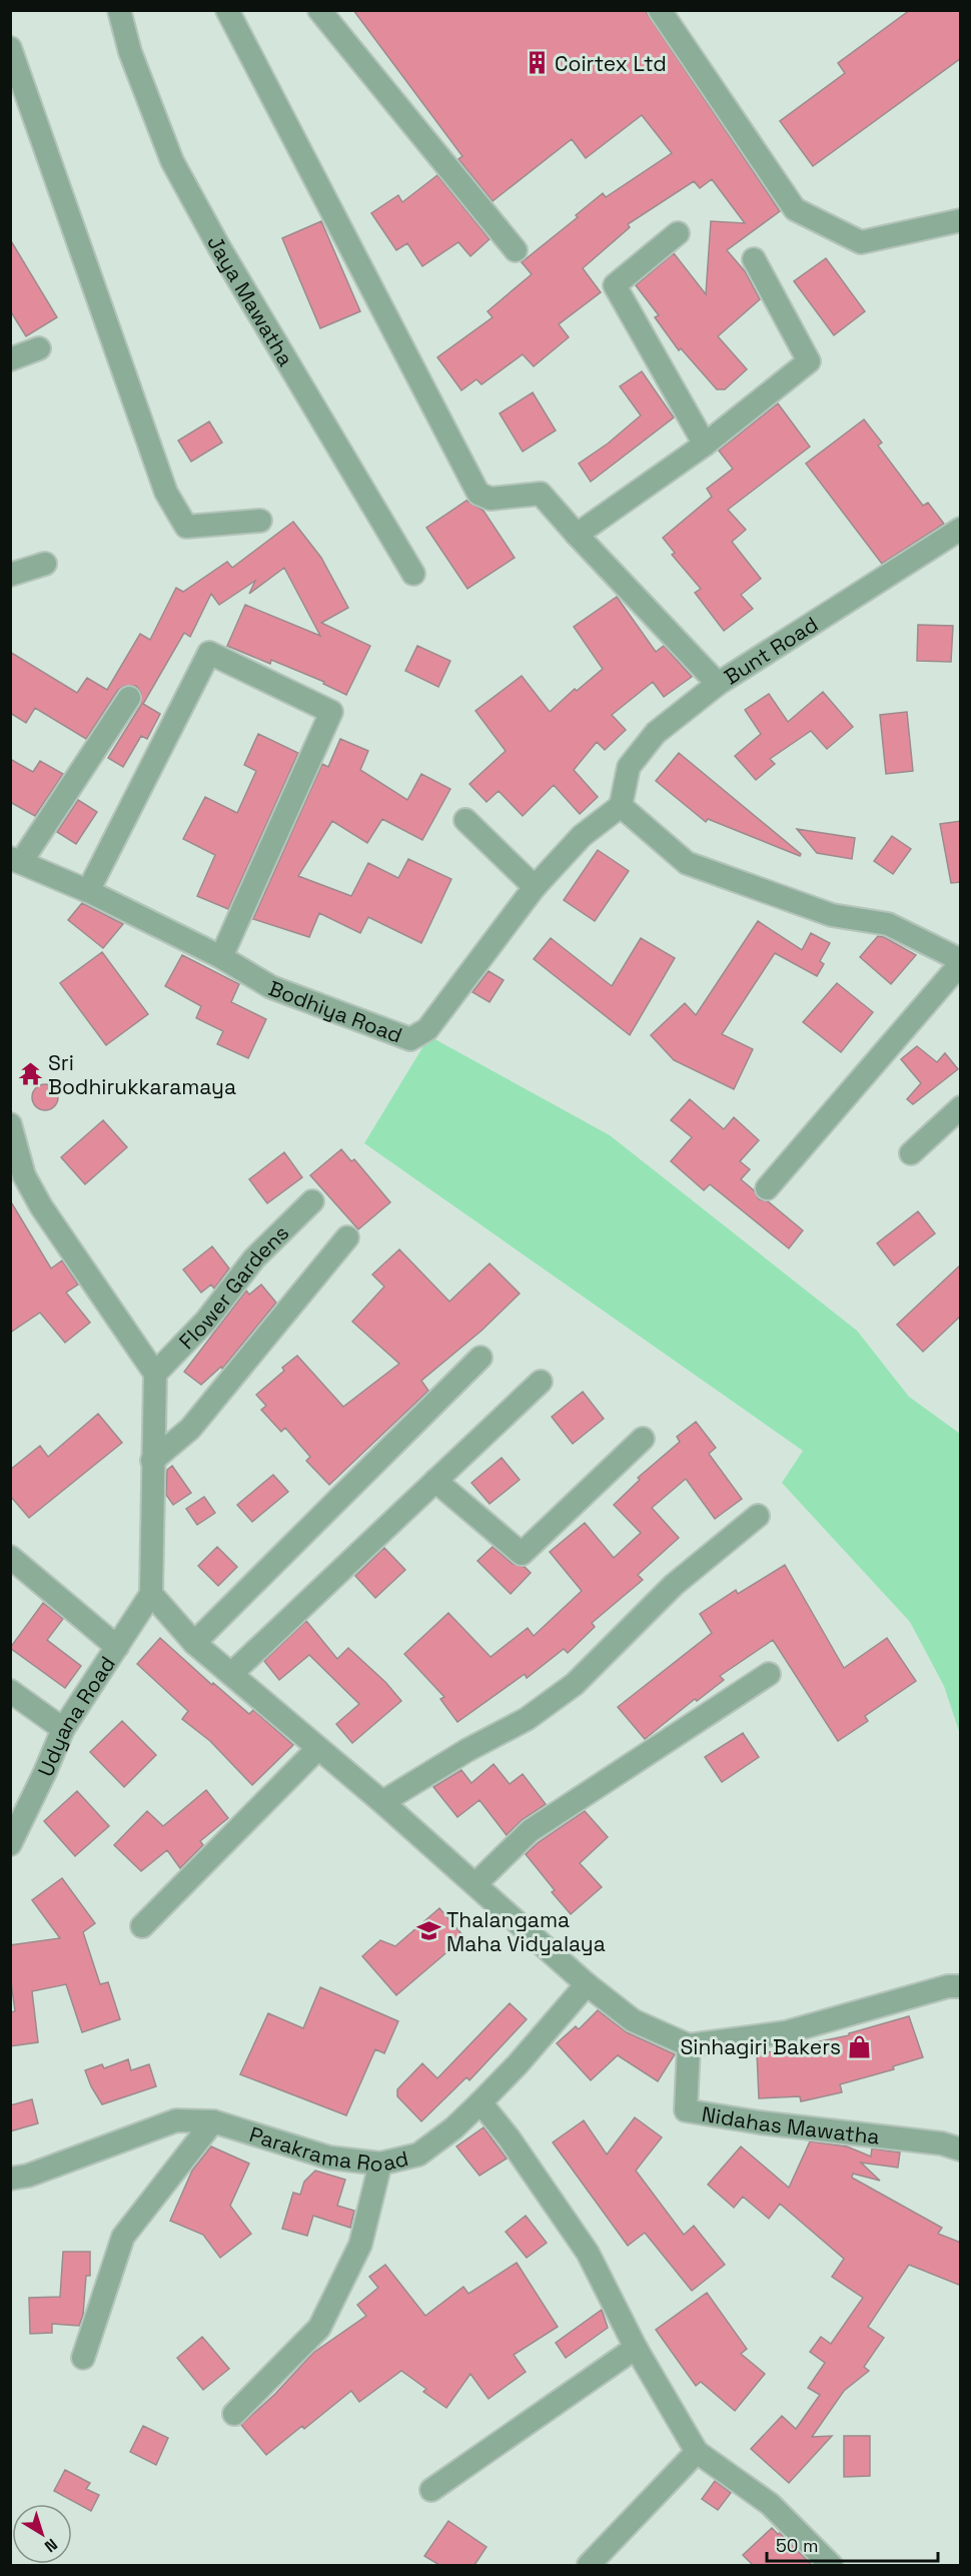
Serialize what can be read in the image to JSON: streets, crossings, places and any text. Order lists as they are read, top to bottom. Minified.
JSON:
{"streets":{"street":["Jaya Mawatha","Bunt Road","Bodhiya Road","Flower Gardens","Udyana Road","Nidahas Mawatha","Parakrama Road"]},"crossings":[["Bunt Road","Bodhiya Road"]],"places":{"building":["Coirtex Ltd"],"temple":["Sri Bodhirukkaramaya"],"school or university":["Thalangama Maha Vidyalaya"],"shop":["Sinhagiri Bakers"]},"scale_bar":"50 m","north":"bottom right"}
